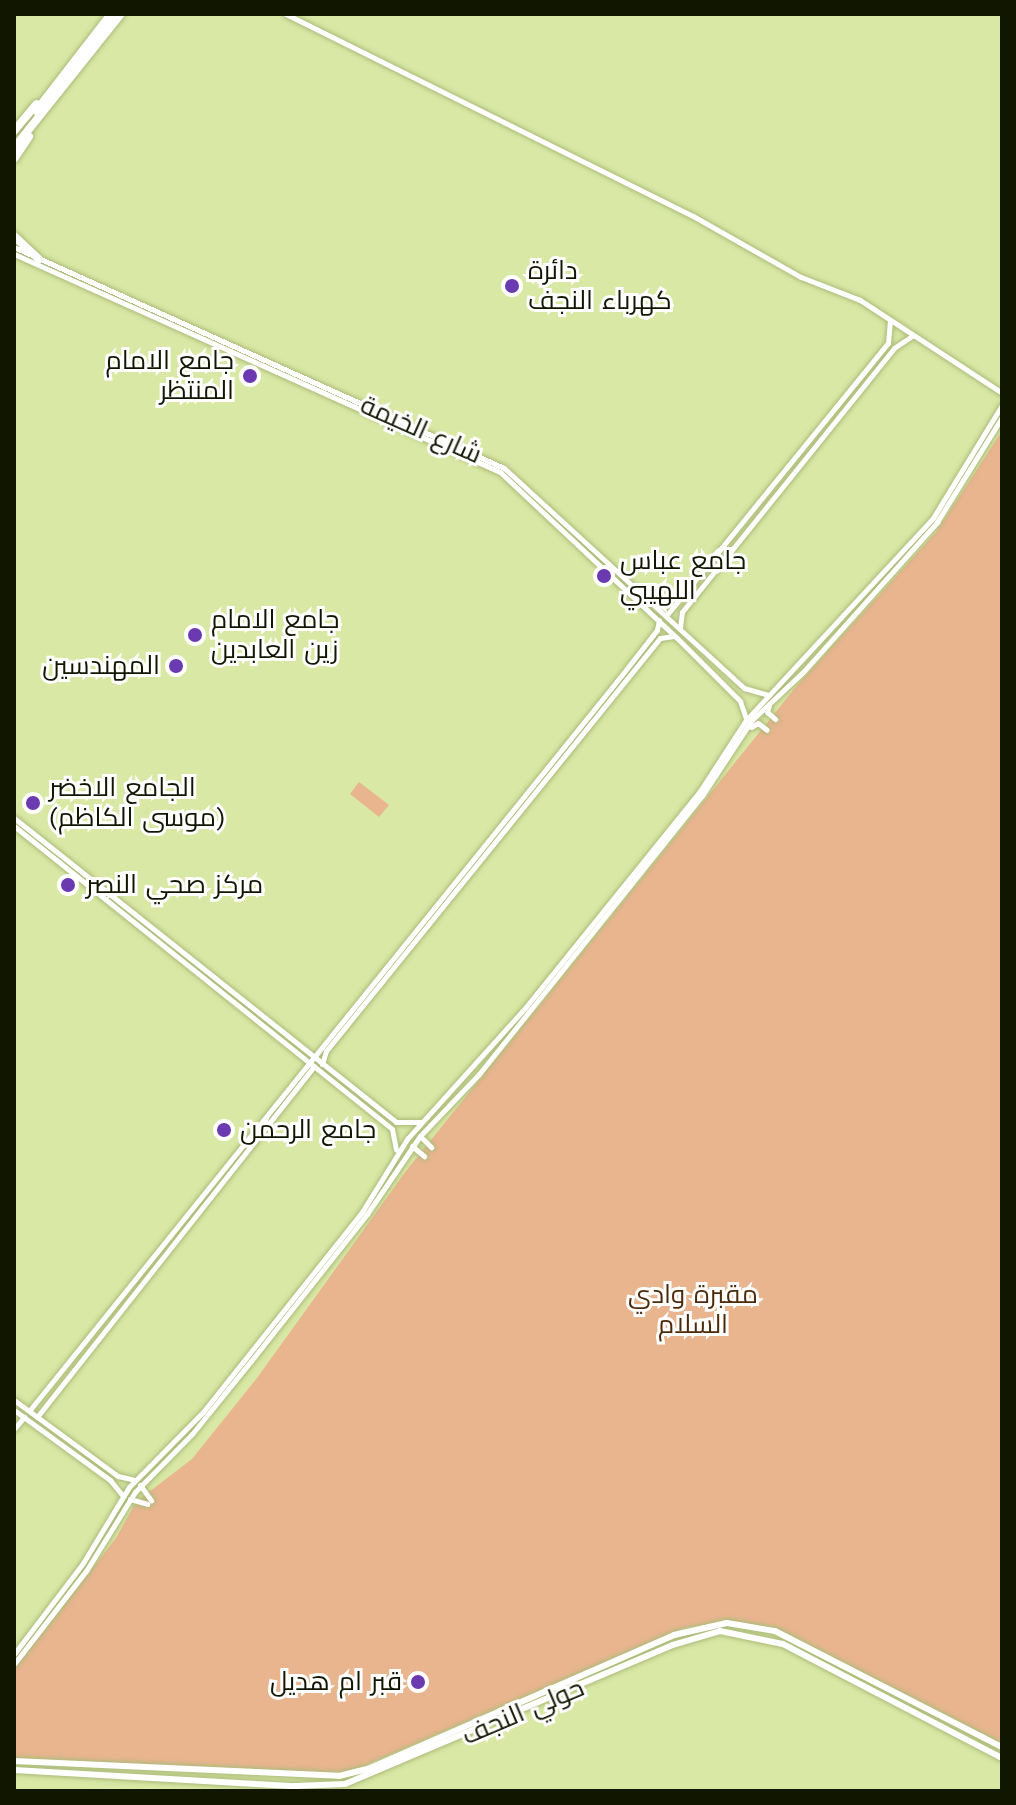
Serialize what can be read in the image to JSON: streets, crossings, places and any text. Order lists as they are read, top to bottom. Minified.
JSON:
{"streets":{"main road":["حولي النجف"],"street":["شارع الخيمة"]},"parks":["مقبرة وادي السلام"],"places":["دائرة كهرباء النجف","جامع الامام المنتظر","جامع عباس اللهيبي","جامع الامام زين العابدين","المهندسين","الجامع الاخضر (موسى الكاظم)","مركز صحي النصر","جامع الرحمن","قبر ام هديل"]}
